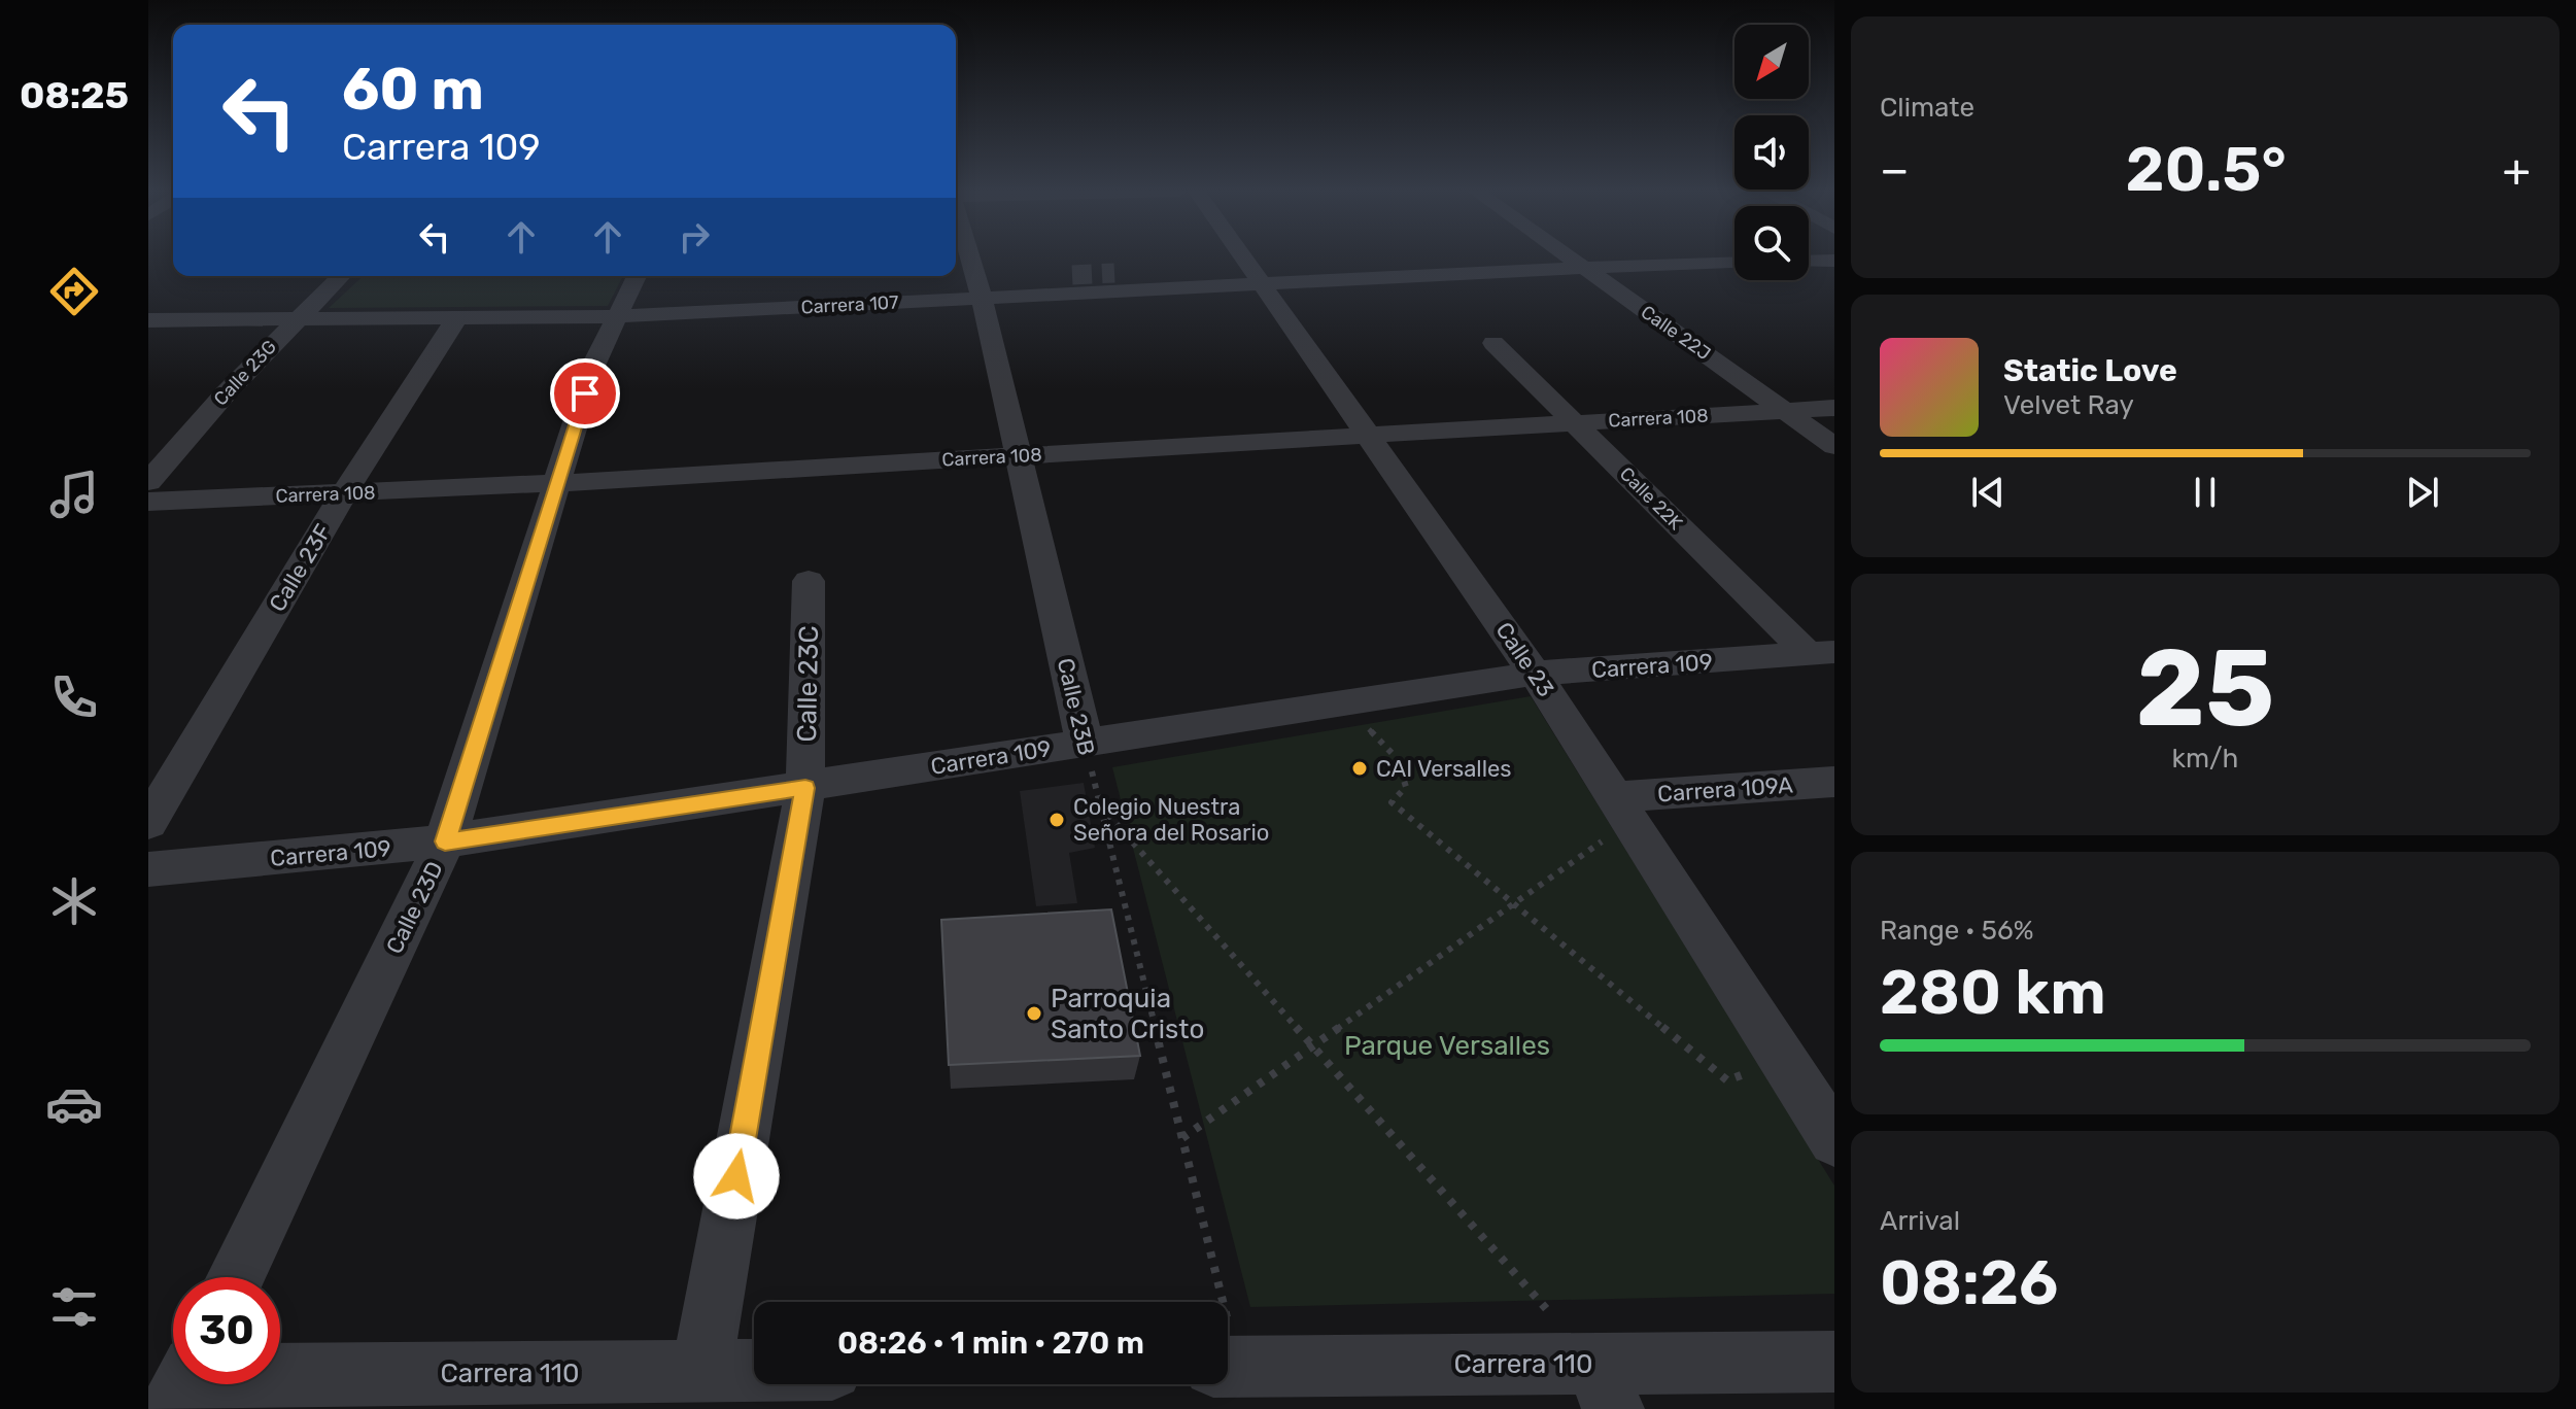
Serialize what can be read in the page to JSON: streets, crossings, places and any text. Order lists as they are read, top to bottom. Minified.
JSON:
{"streets":{"street":["Carrera 107","Calle 22J","Calle 23G","Carrera 108","Calle 22K","Calle 23F","Calle 23","Carrera 109","Calle 23C","Calle 23B","Carrera 109A","Calle 23D","Carrera 110"]},"crossings":[["Carrera 107","Calle 22J"],["Carrera 107","Calle 23G"],["Carrera 107","Calle 23F"],["Carrera 107","Calle 23"],["Carrera 107","Calle 23B"],["Carrera 107","Calle 23D"],["Calle 22J","Carrera 108"],["Carrera 108","Calle 22K"],["Carrera 108","Calle 23F"],["Carrera 108","Calle 23"],["Carrera 108","Calle 23B"],["Carrera 108","Calle 23D"],["Calle 22K","Carrera 109"],["Calle 23","Carrera 109"],["Calle 23","Carrera 109A"],["Carrera 109","Calle 23C"],["Carrera 109","Calle 23B"],["Carrera 109","Calle 23D"],["Calle 23C","Carrera 110"]],"parks":["Parque Versalles"],"places":["CAI Versalles","Colegio Nuestra Señora del Rosario","Parroquia Santo Cristo"],"north":"bottom left","page":{"tabs":"08:25","tile":["Climate",["25","km/h"],["Range · 56%","280 km"],["Arrival","08:26"]],"turn":["60 m","Carrera 109"],"heat":["−","20.5°","+"],"song":["Static Love","Velvet Ray"],"limit":"30","trip":"08:26 · 1 min · 270 m"}}
